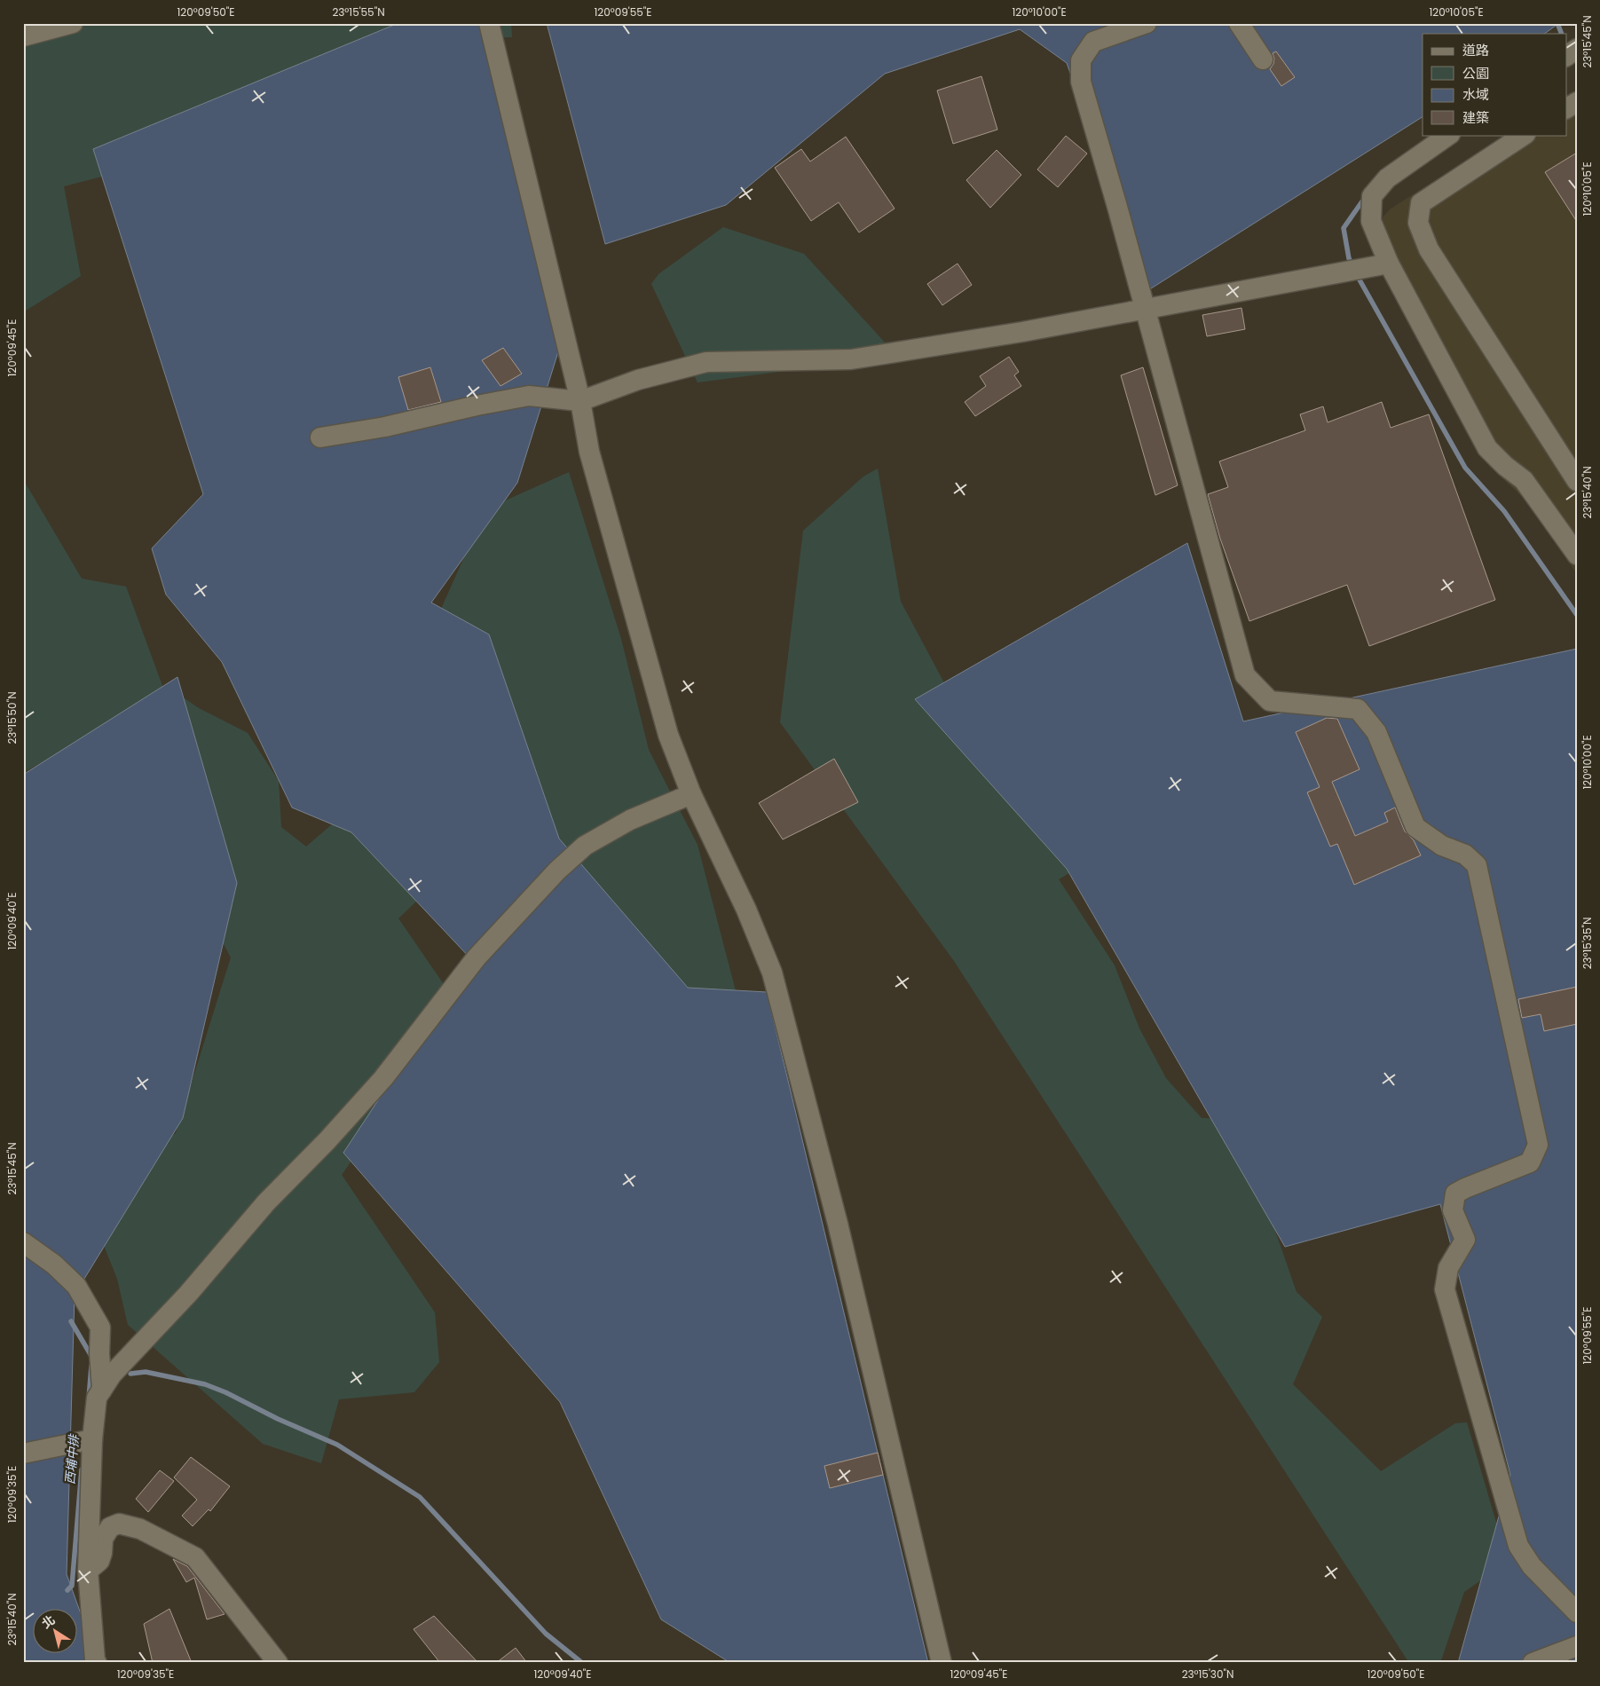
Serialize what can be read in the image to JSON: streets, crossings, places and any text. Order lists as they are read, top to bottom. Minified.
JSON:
{"water":["西埔中排"],"legend":["道路","公園","水域","建築"],"north":"top left","coordinates":["120°09'50\"E","23°15'55\"N","120°09'55\"E","120°10'00\"E","120°10'05\"E","23°15'45\"N","120°09'45\"E","23°15'40\"N","23°15'50\"N","120°09'40\"E","23°15'35\"N","120°09'35\"E","23°15'30\"N"]}
